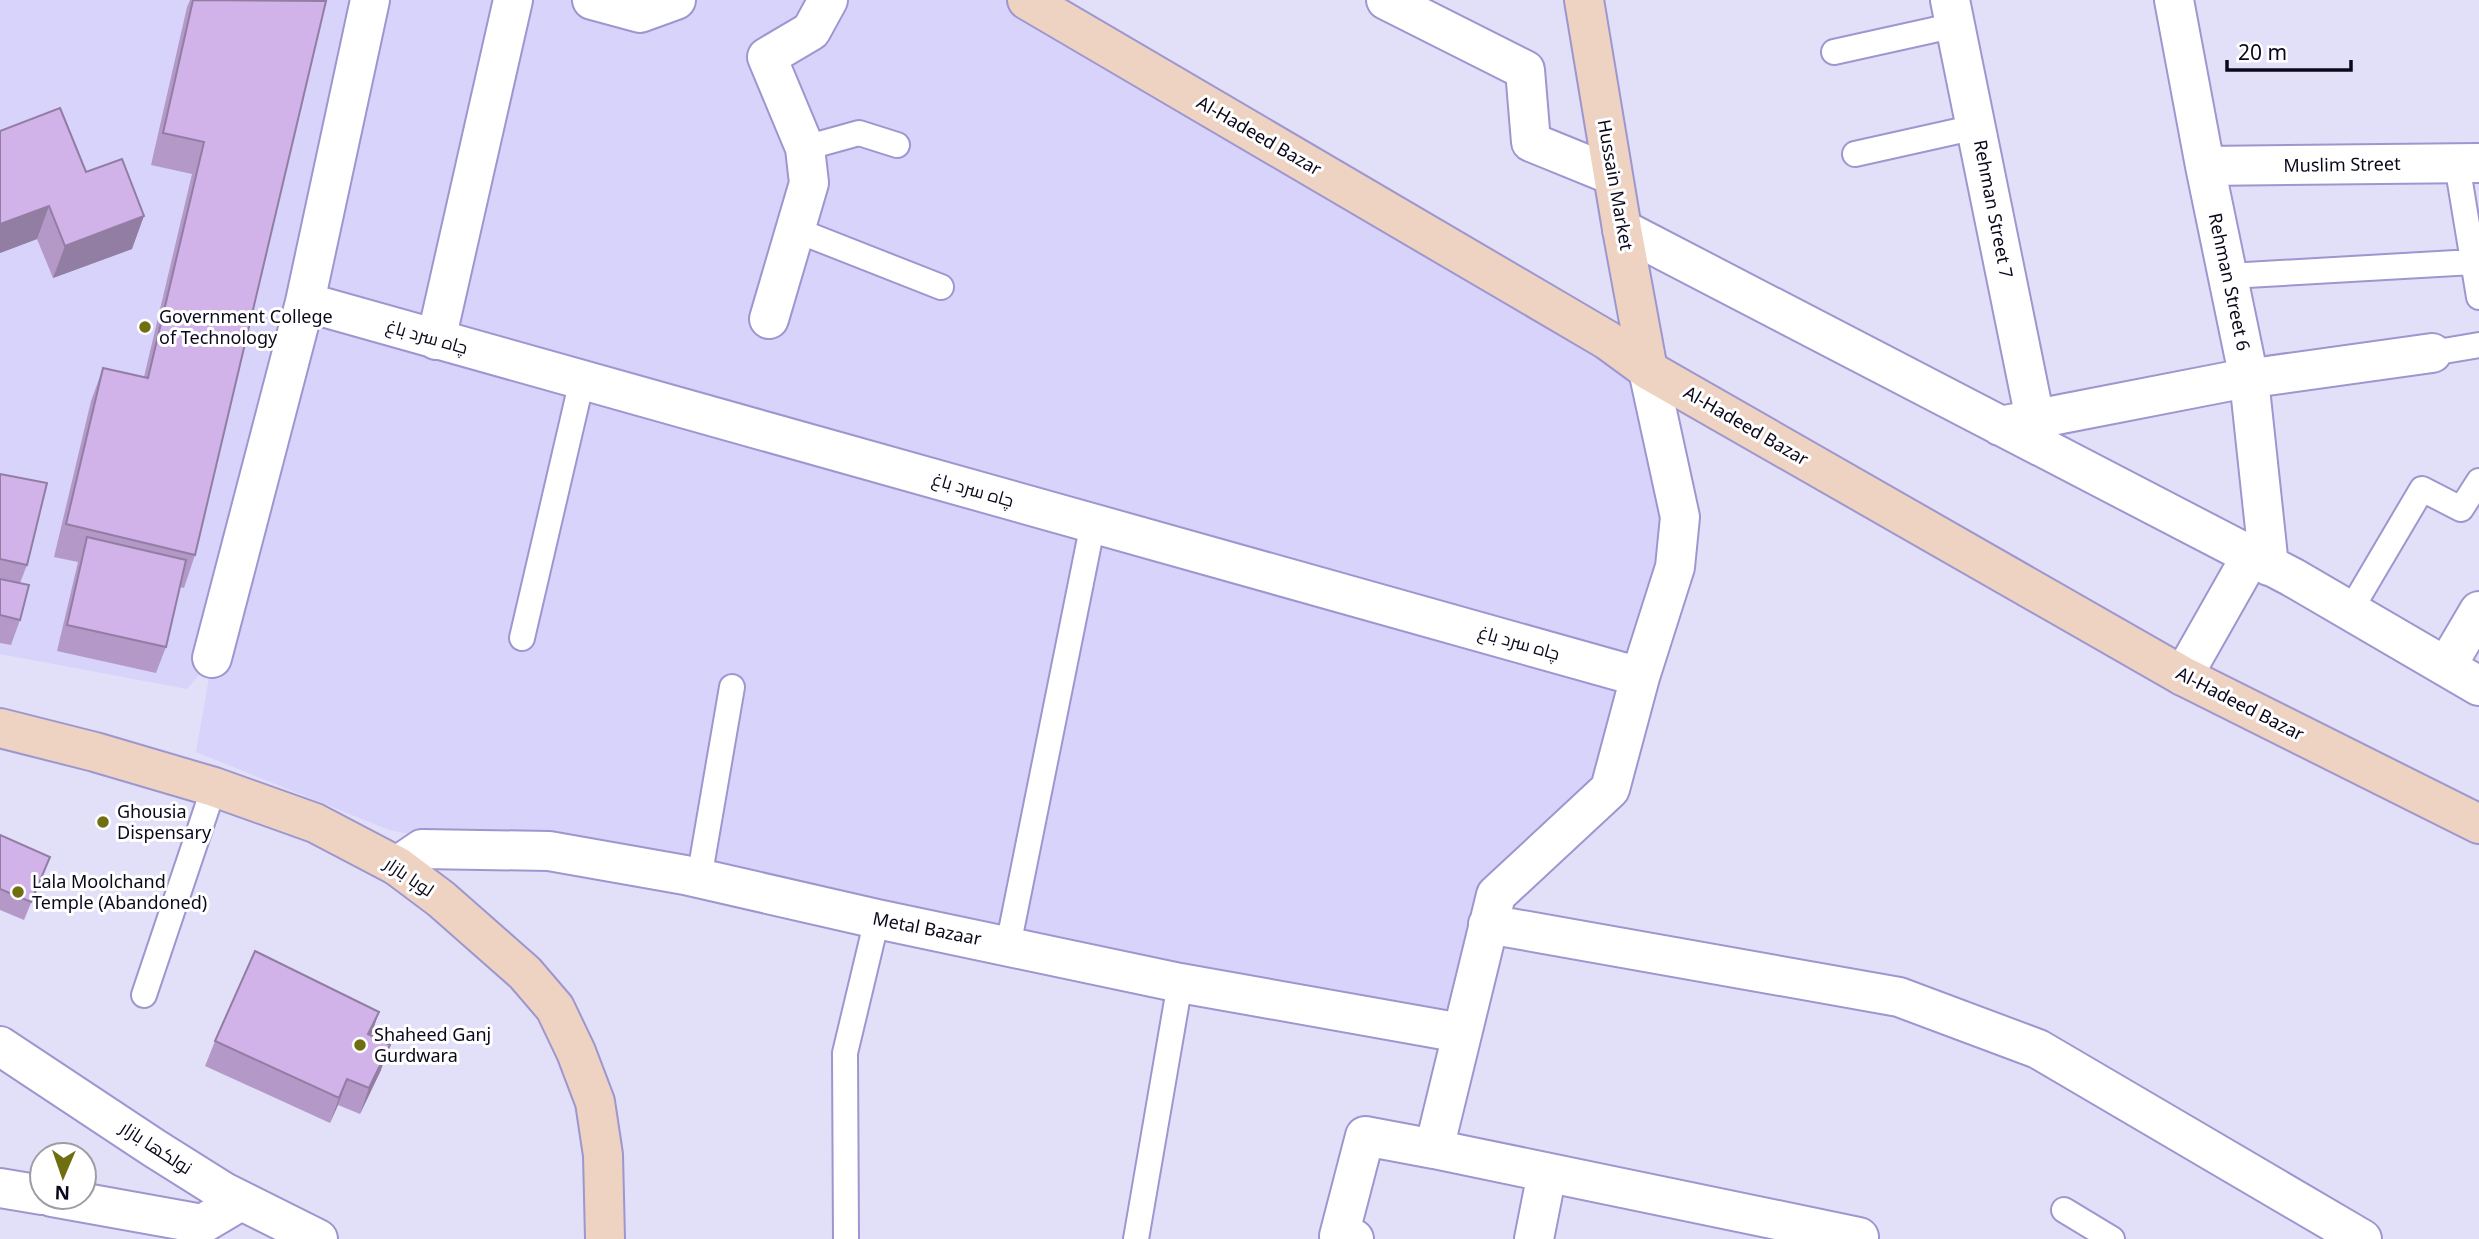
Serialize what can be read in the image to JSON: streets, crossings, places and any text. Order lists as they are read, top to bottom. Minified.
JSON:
{"streets":{"street":["Al-Hadeed Bazar","Muslim Street","Hussain Market","Rehman Street 7","Rehman Street 6","چاہ سرد باغ","لوہا بازار","Metal Bazaar","نولکھا بازار"]},"crossings":[["Al-Hadeed Bazar","Hussain Market"],["Muslim Street","Rehman Street 6"],["لوہا بازار","Metal Bazaar"]],"places":["Government College of Technology","Ghousia Dispensary","Lala Moolchand Temple (Abandoned)","Shaheed Ganj Gurdwara"],"scale_bar":"20 m","north":"bottom"}
